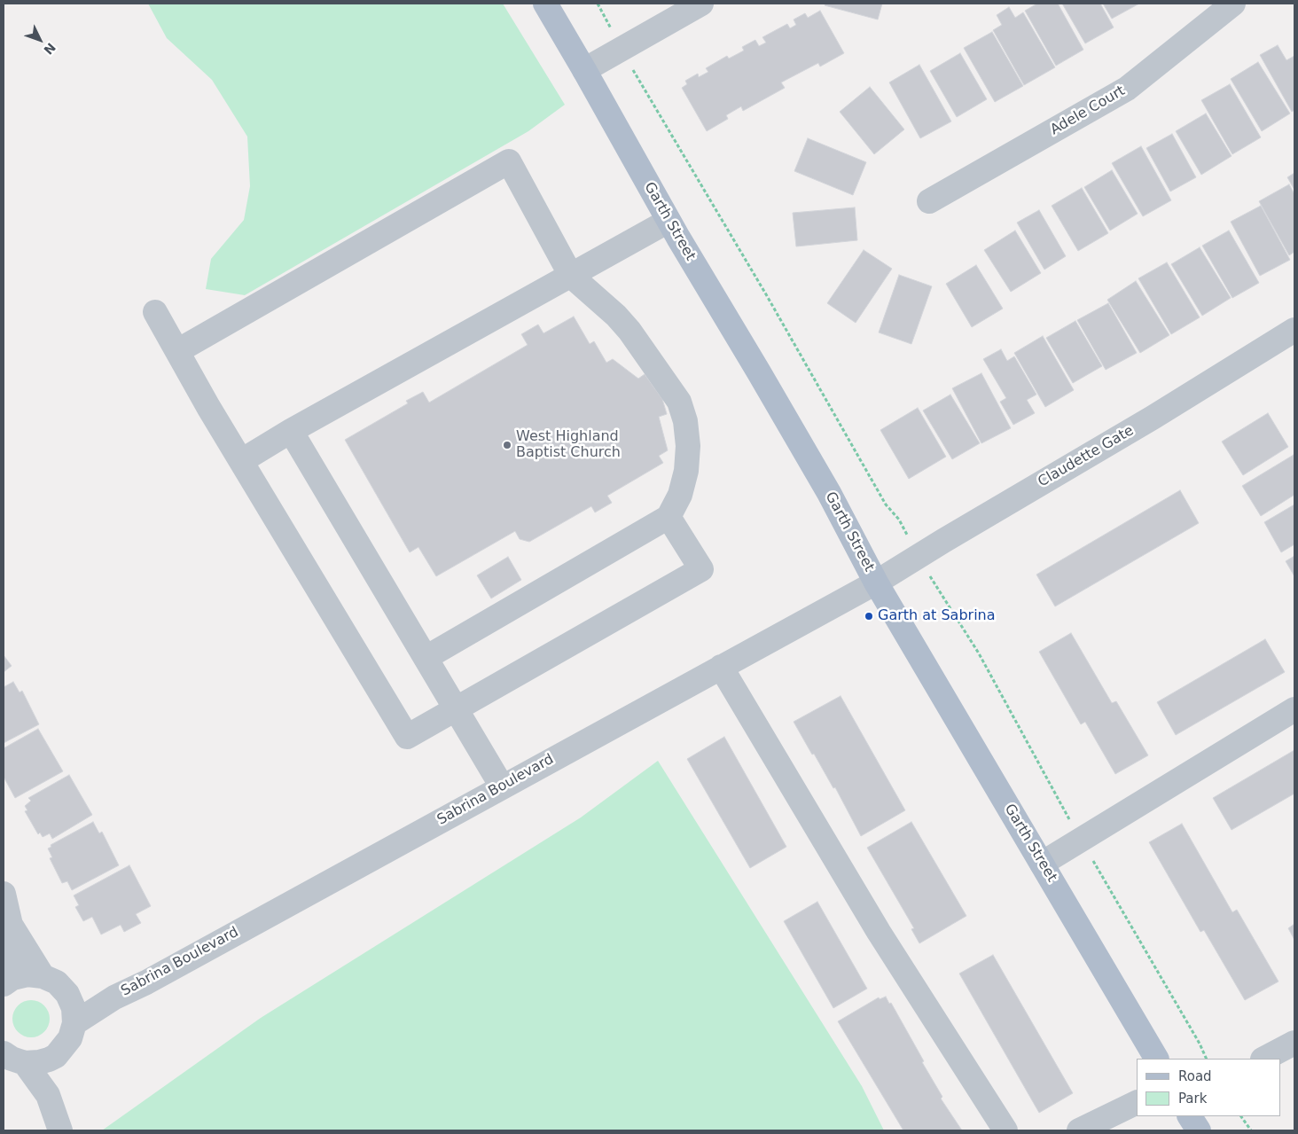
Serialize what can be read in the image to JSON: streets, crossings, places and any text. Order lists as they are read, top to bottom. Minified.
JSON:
{"streets":{"main road":["Garth Street"],"street":["Adele Court","Claudette Gate","Sabrina Boulevard"]},"crossings":[["Garth Street","Claudette Gate"],["Garth Street","Sabrina Boulevard"],["Claudette Gate","Sabrina Boulevard"]],"places":["West Highland Baptist Church","Garth at Sabrina"],"legend":["Road","Park"],"north":"bottom right"}
